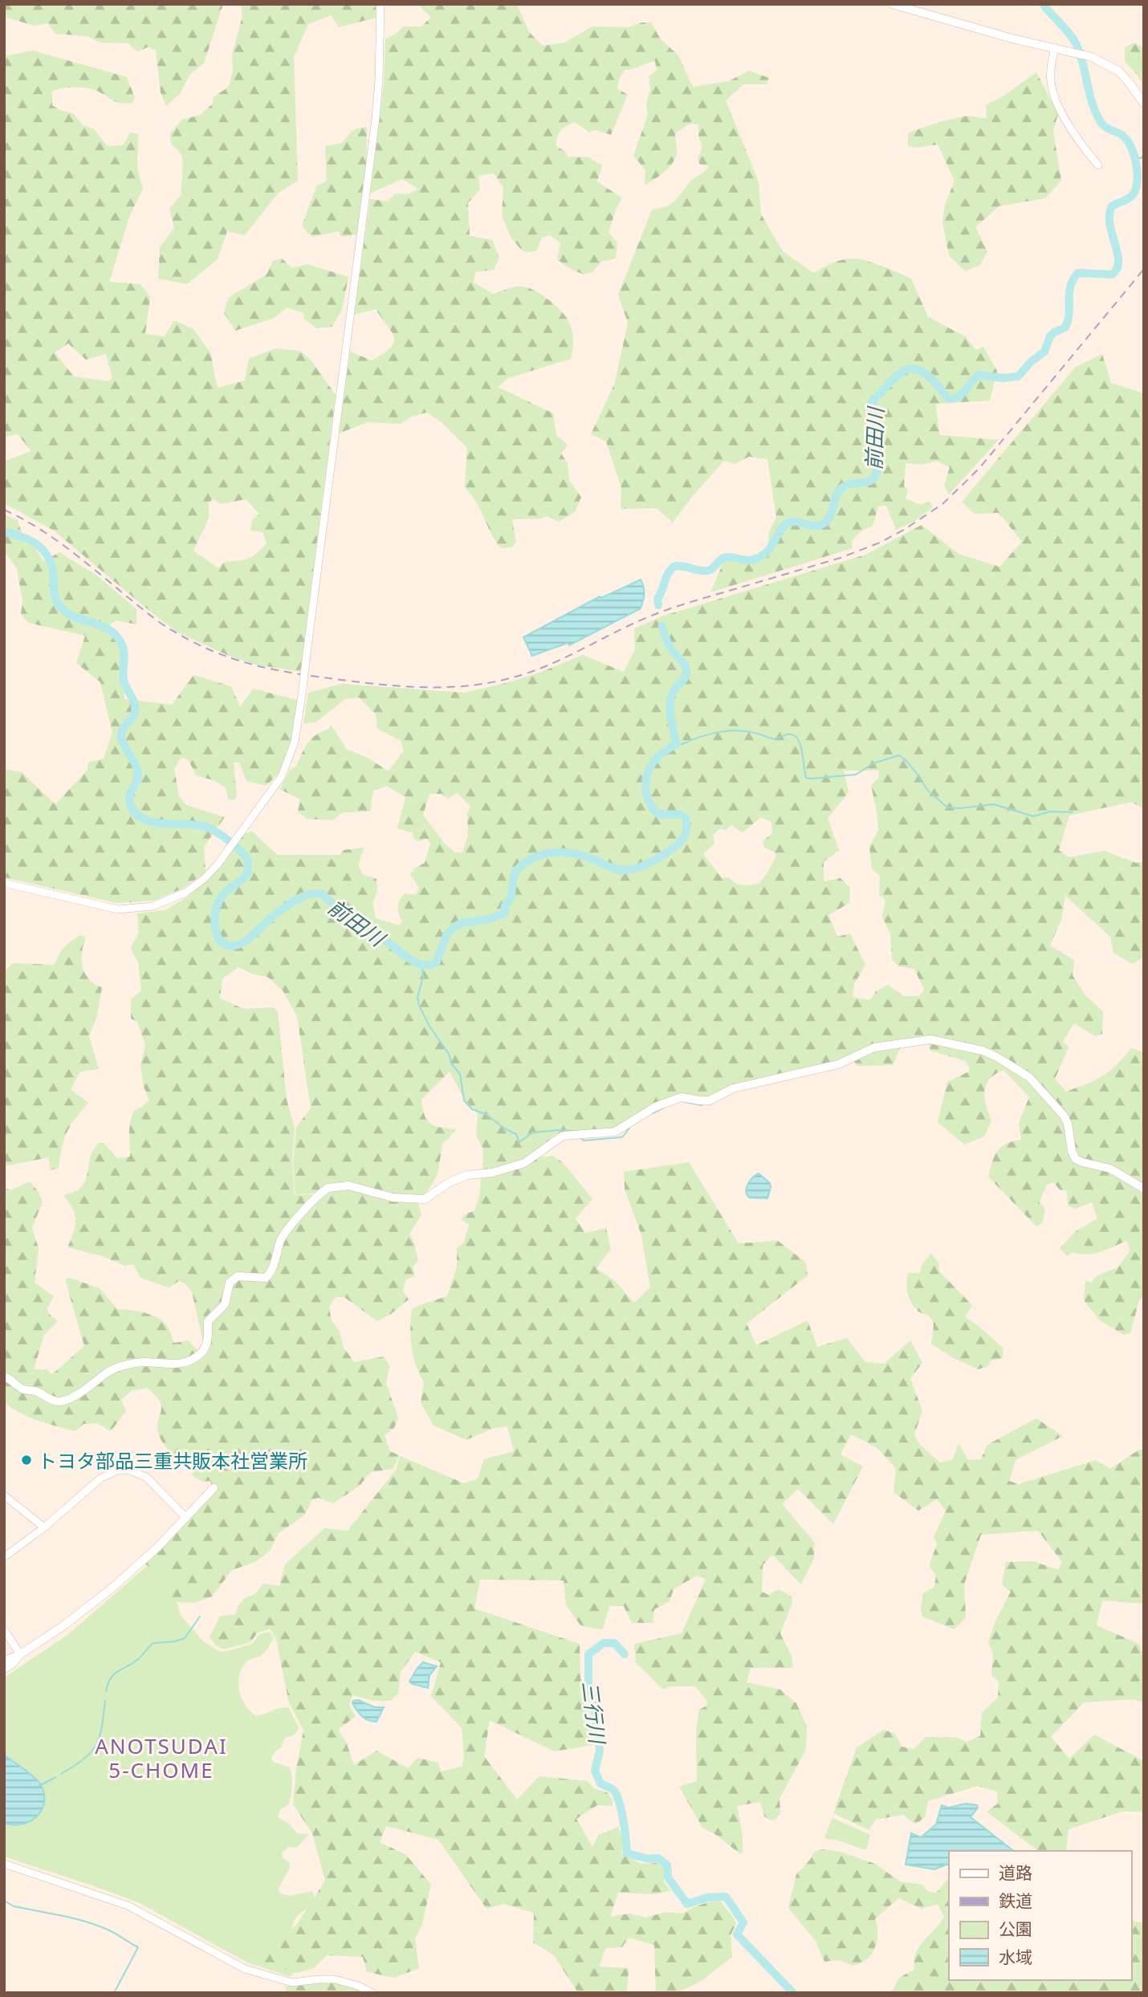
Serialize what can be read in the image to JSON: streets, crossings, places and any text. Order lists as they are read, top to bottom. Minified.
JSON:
{"districts":["ANOTSUDAI 5-CHOME"],"water":["前田川","三行川"],"places":["トヨタ部品三重共販本社営業所"],"legend":["道路","鉄道","公園","水域"]}
